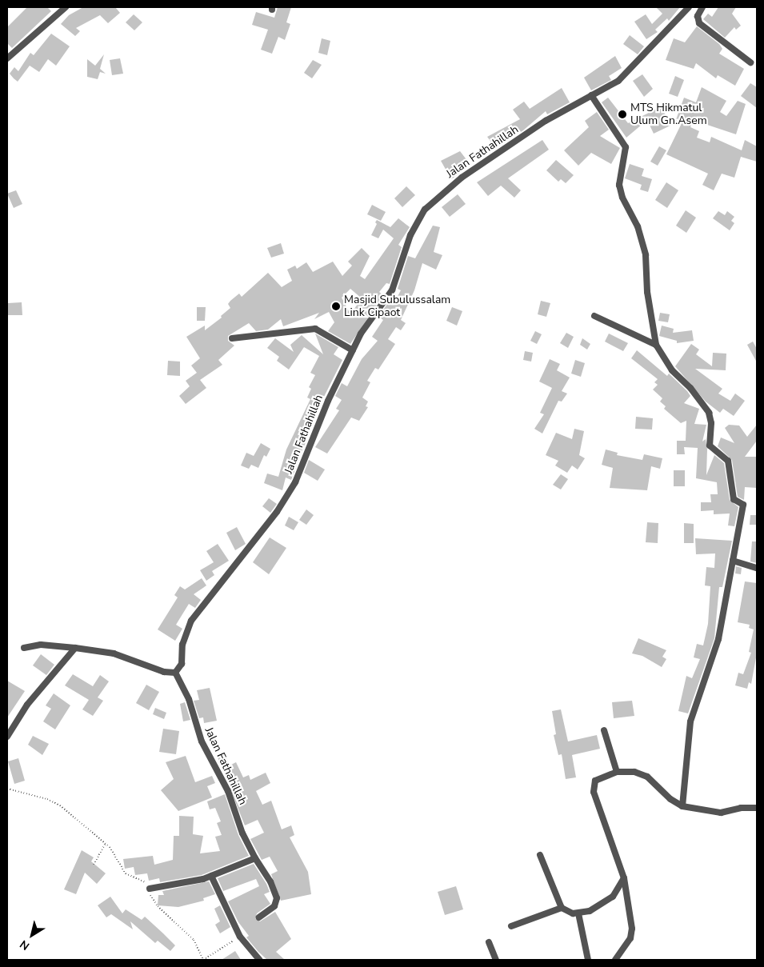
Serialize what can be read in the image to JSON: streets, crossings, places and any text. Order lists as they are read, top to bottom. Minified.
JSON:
{"streets":{"street":["Jalan Fathahillah"]},"places":["MTS Hikmatul Ulum Gn.Asem","Masjid Subulussalam Link Cipaot"],"north":"bottom left"}
